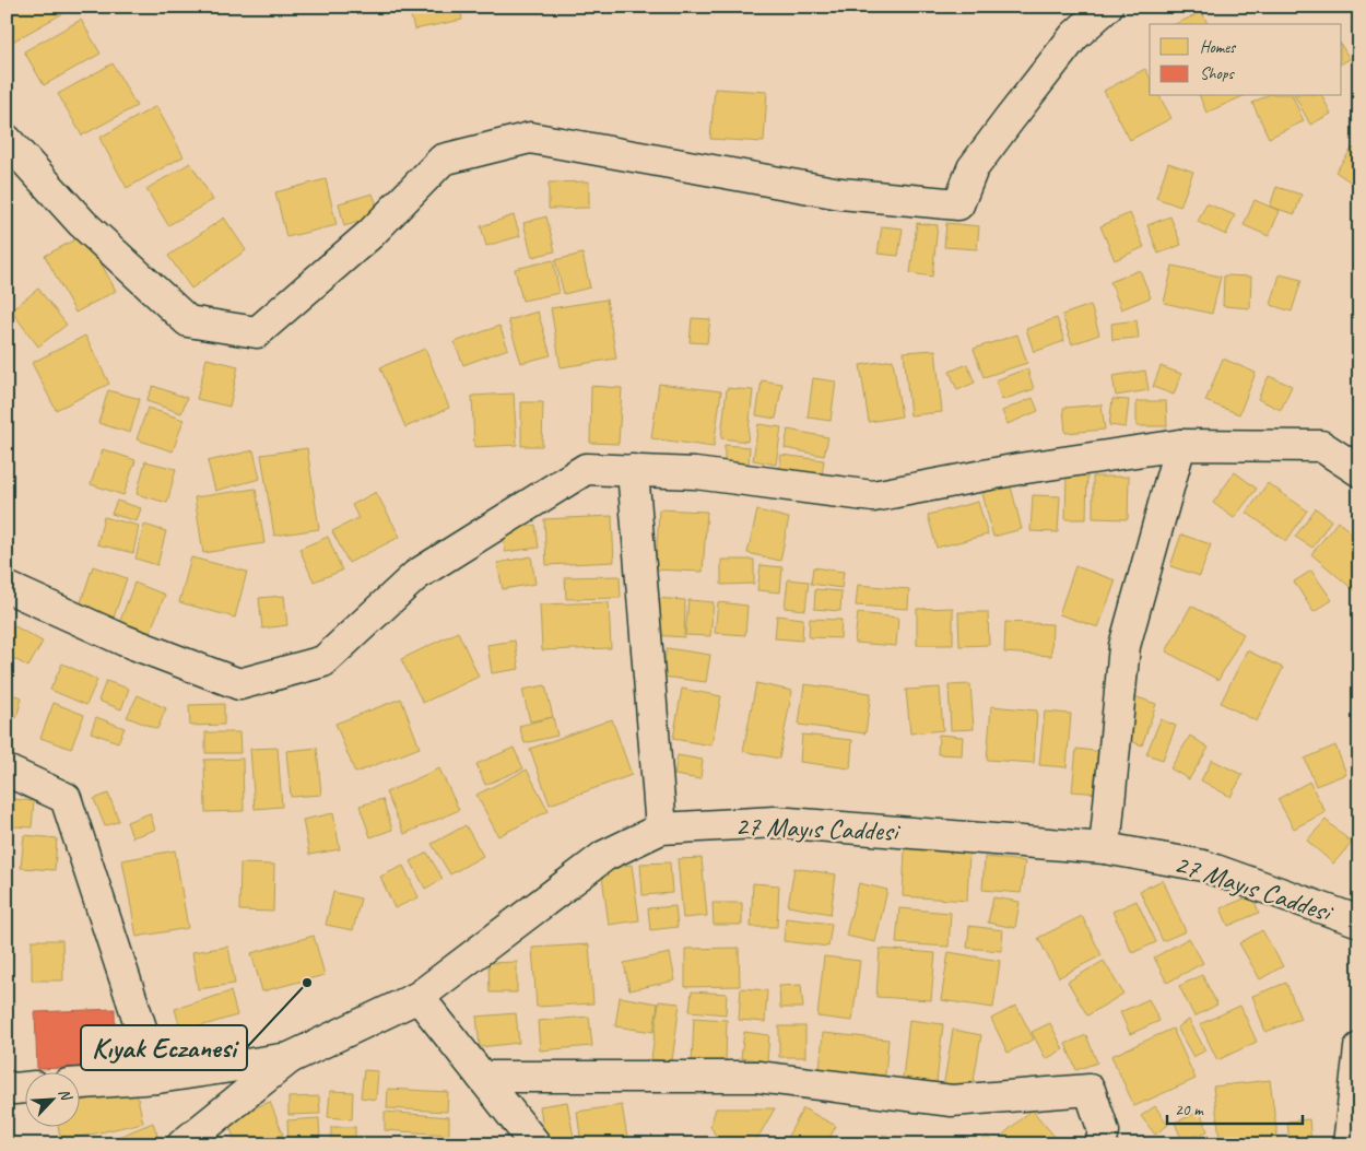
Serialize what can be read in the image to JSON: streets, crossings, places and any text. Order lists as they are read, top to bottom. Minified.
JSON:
{"streets":{"street":["27 Mayıs Caddesi"]},"places":["Kıyak Eczanesi"],"legend":["Homes","Shops"],"scale_bar":"20 m","north":"top right"}
